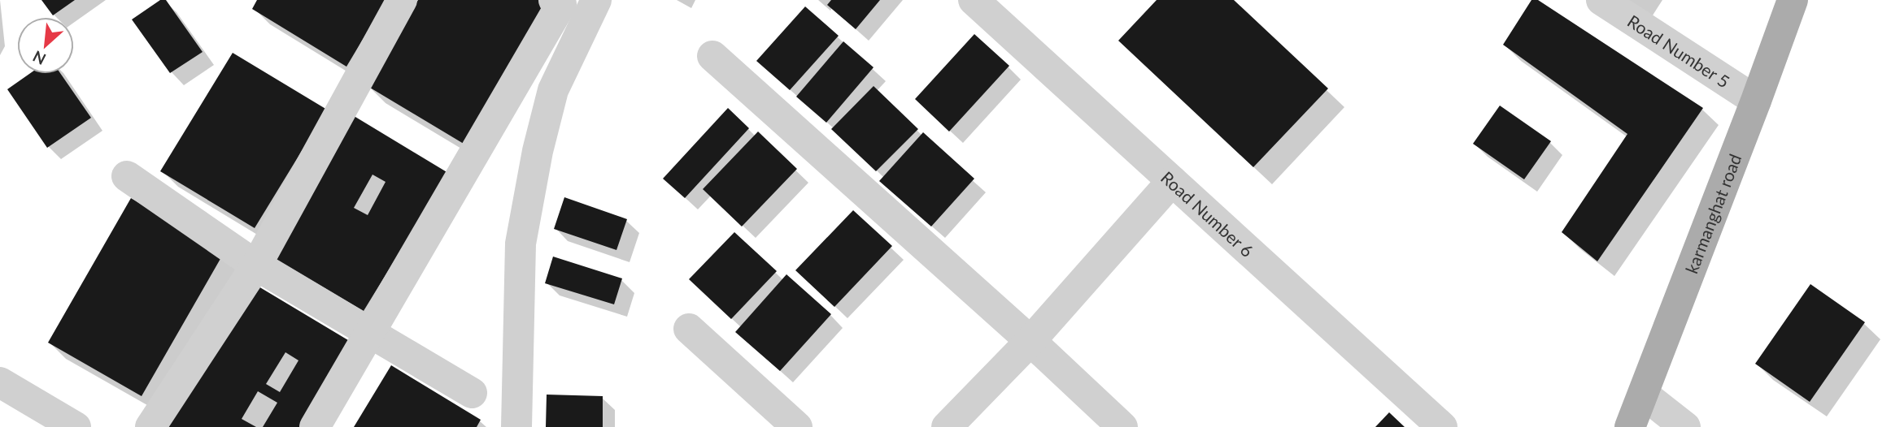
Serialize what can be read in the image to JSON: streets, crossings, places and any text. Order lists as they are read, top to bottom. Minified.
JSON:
{"streets":{"main road":["karmanghat road"],"street":["Road Number 5","Road Number 6"]},"crossings":[["Road Number 5","karmanghat road"]],"north":"bottom left"}
